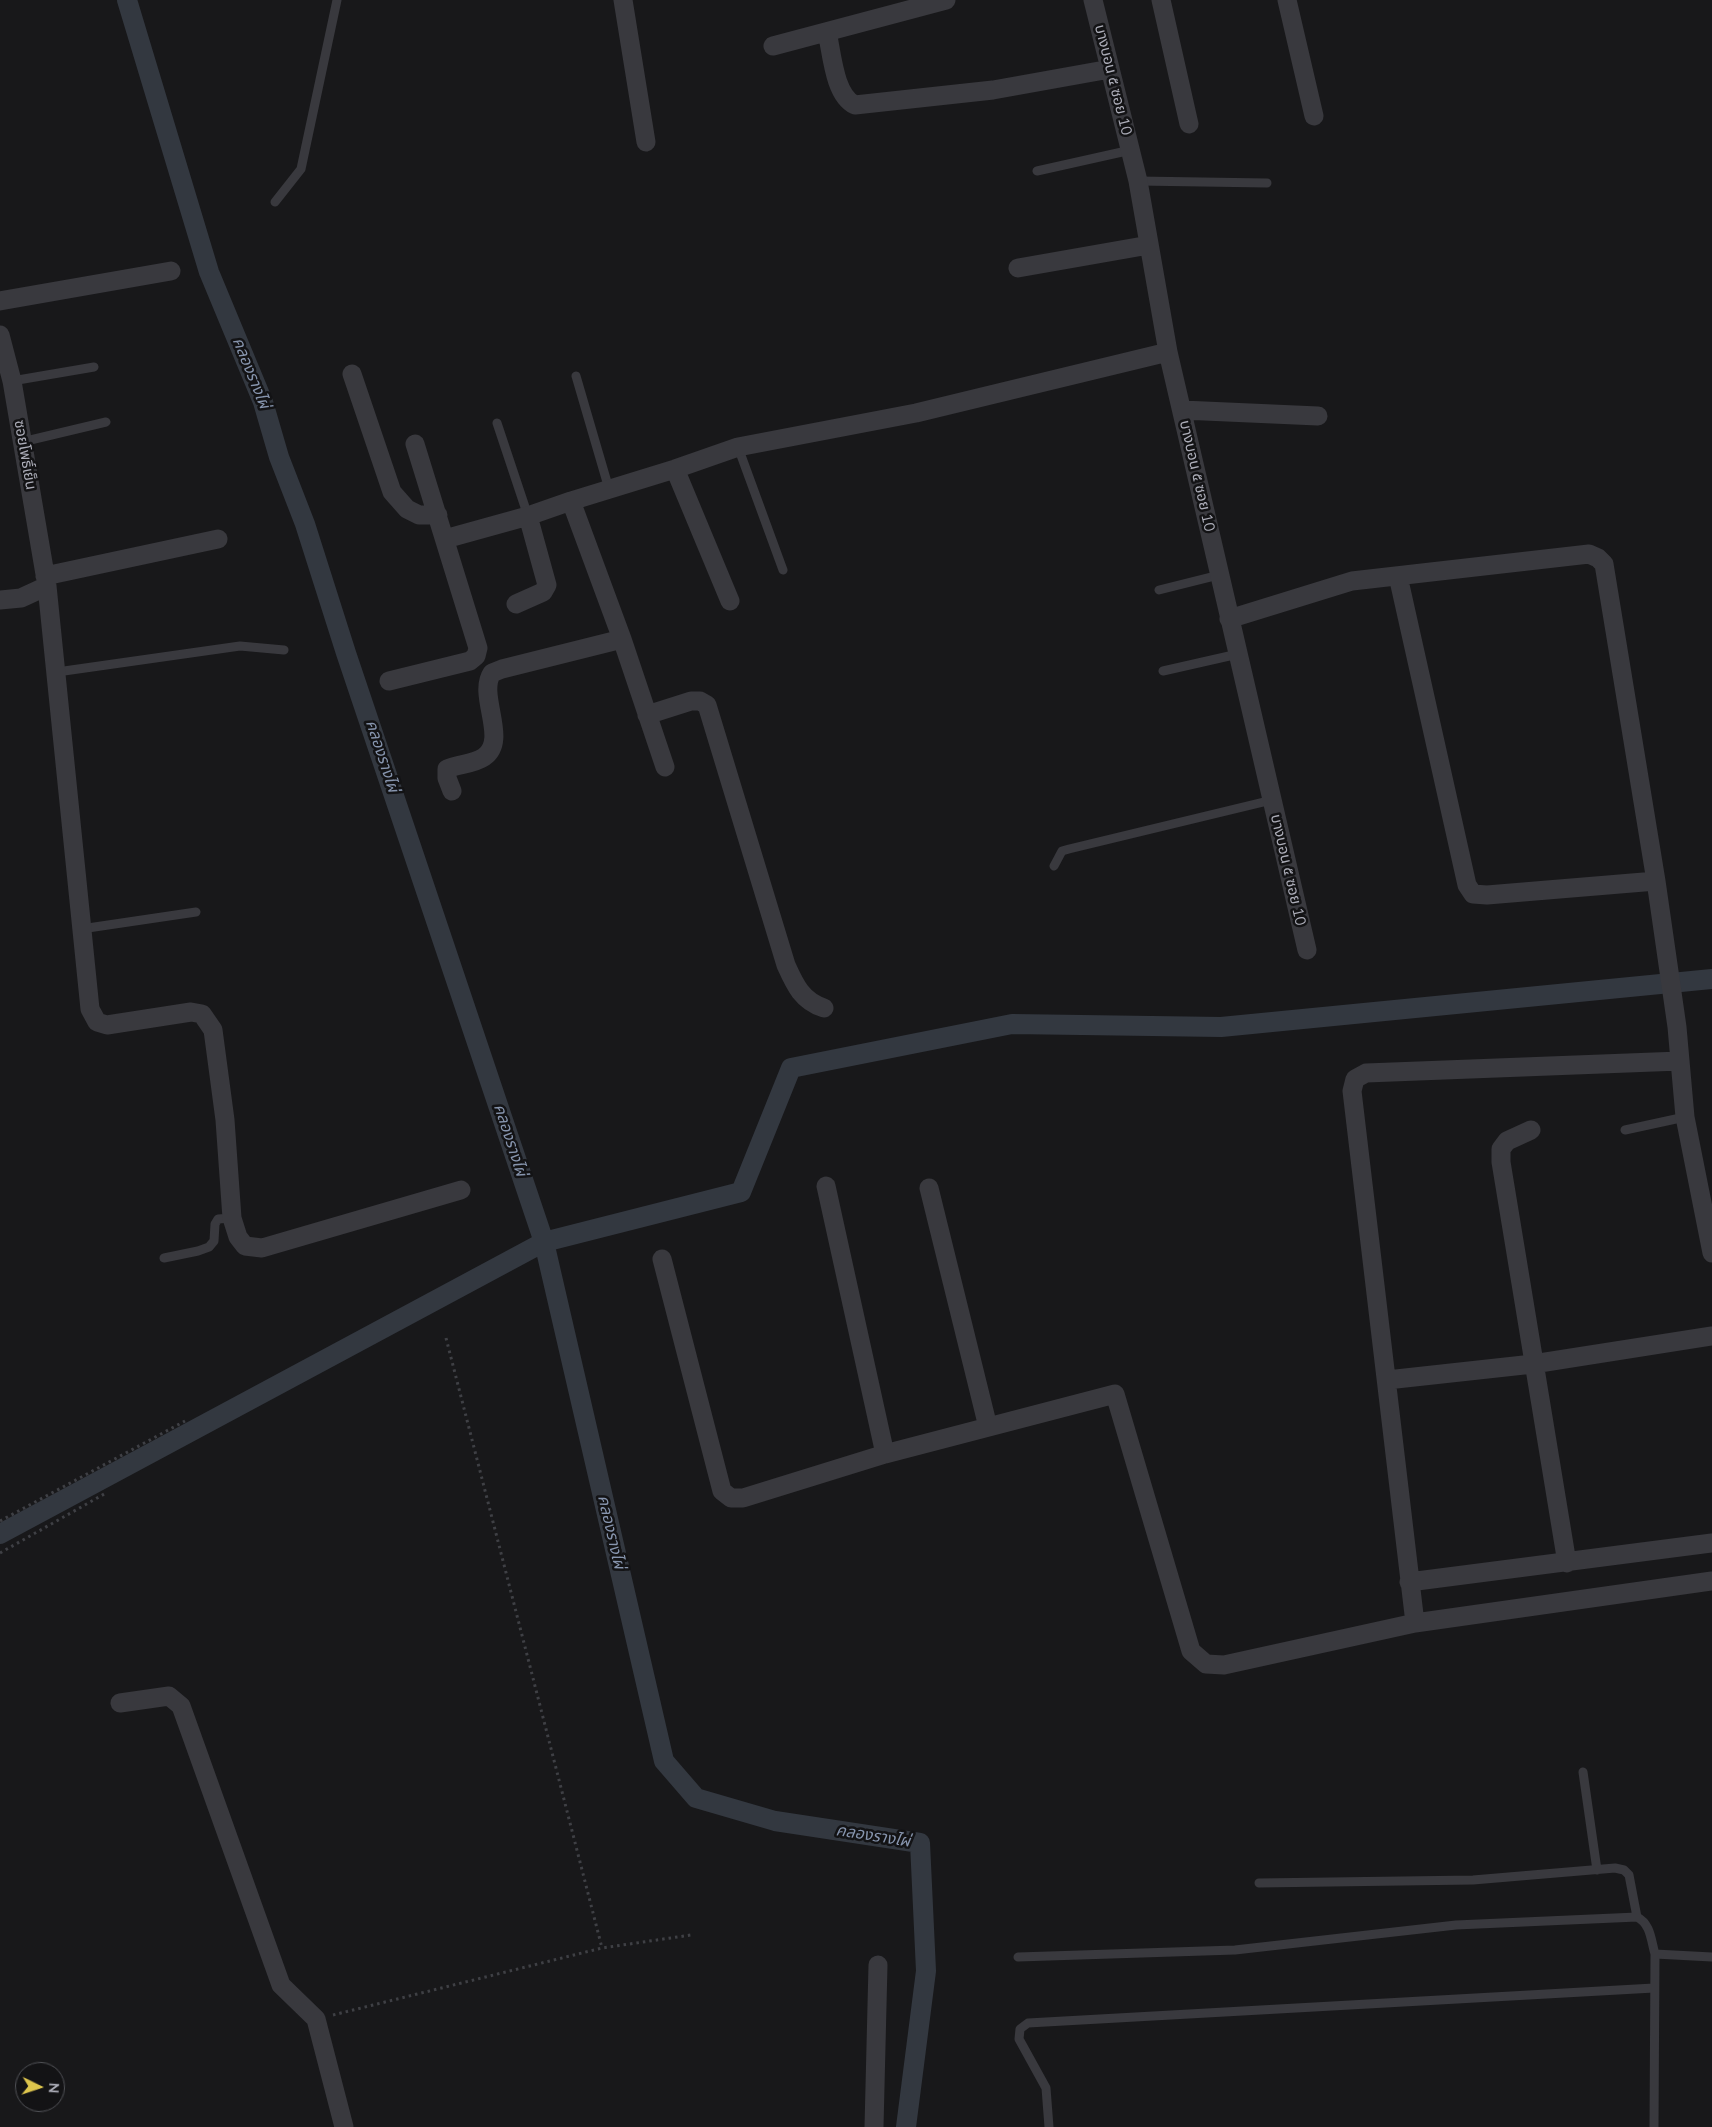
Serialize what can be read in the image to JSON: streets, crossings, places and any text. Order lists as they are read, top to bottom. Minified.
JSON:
{"streets":{"street":["บางบอน ๕ ซอย 10","ซอยโพธิ์เย็น"]},"water":["คลองรางไผ่"],"north":"right"}
